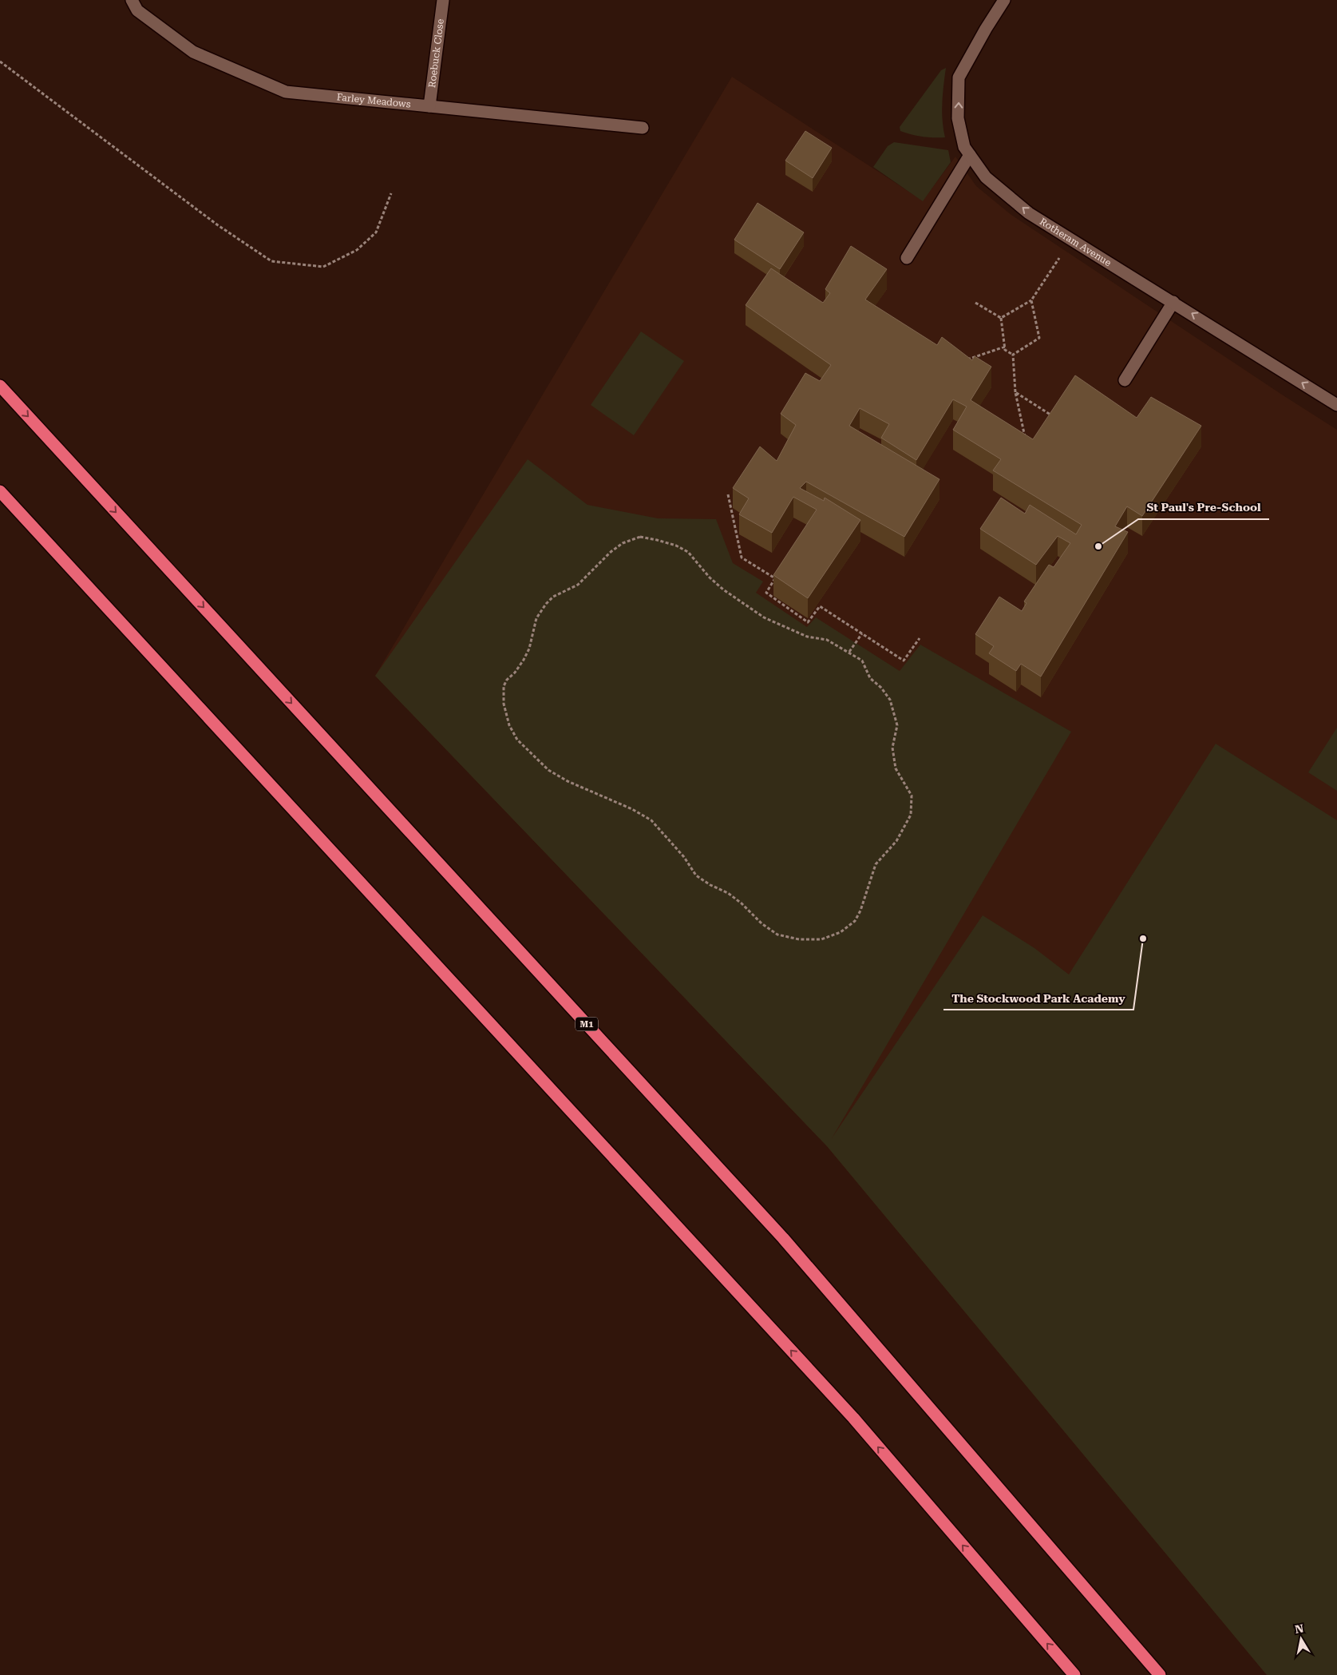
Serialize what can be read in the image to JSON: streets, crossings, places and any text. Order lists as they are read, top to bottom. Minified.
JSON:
{"streets":{"highway":["M1"],"street":["Roebuck Close","Farley Meadows","Rotheram Avenue"]},"crossings":[["Roebuck Close","Farley Meadows"]],"one_way":["Rotheram Avenue"],"places":["St Paul's Pre-School","The Stockwood Park Academy"],"north":"top"}
